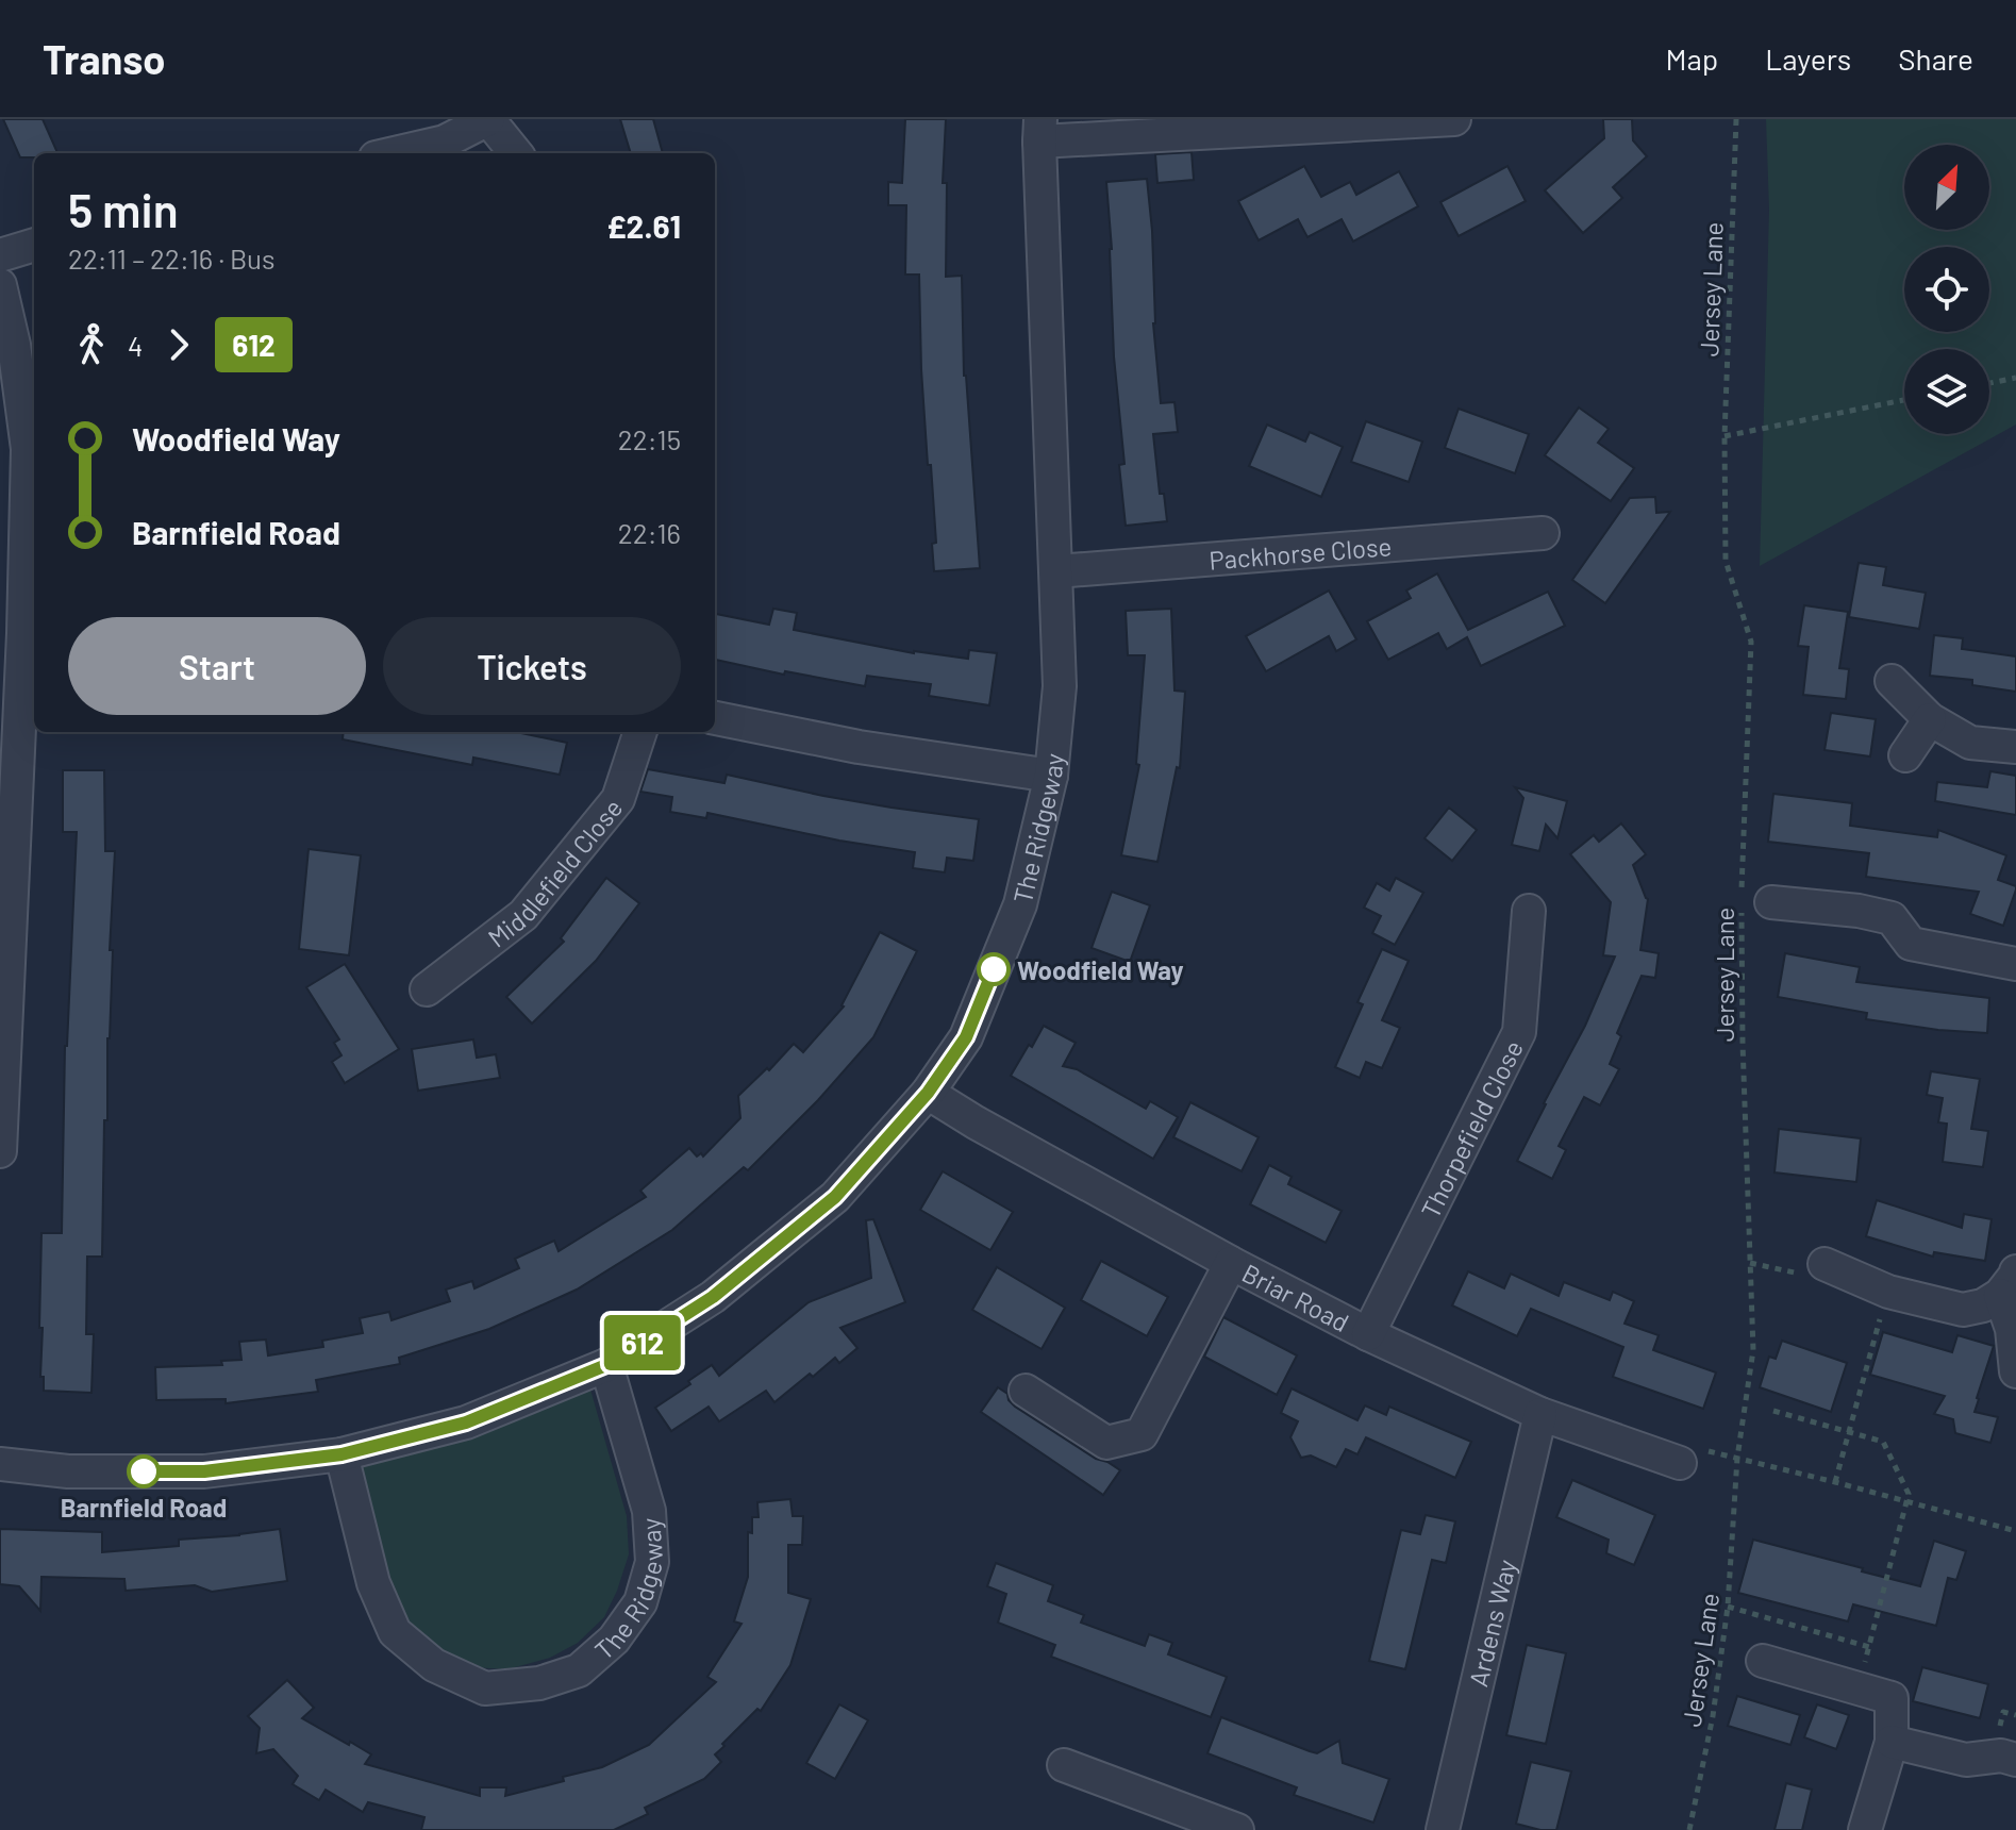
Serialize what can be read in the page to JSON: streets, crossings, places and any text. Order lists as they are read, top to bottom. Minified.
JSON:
{"streets":{"street":["Packhorse Close","The Ridgeway","Middlefield Close","Thorpefield Close","Briar Road","Ardens Way"],"path":["Jersey Lane"]},"crossings":[["Packhorse Close","The Ridgeway"],["The Ridgeway","Briar Road"],["Thorpefield Close","Briar Road"],["Briar Road","Ardens Way"]],"places":["Woodfield Way","Barnfield Road"],"lines":["bus line 612"],"north":"top right","page":{"header":"Transo","nav":["Map","Layers","Share"],"on_map":"612","heading":["5 min","22:11 – 22:16 · Bus","£2.61"],"legs":["4","612"],"list":[{"name":"Woodfield Way","value":"22:15"},{"name":"Barnfield Road","value":"22:16"}],"buttons":["Start","Tickets"]}}
